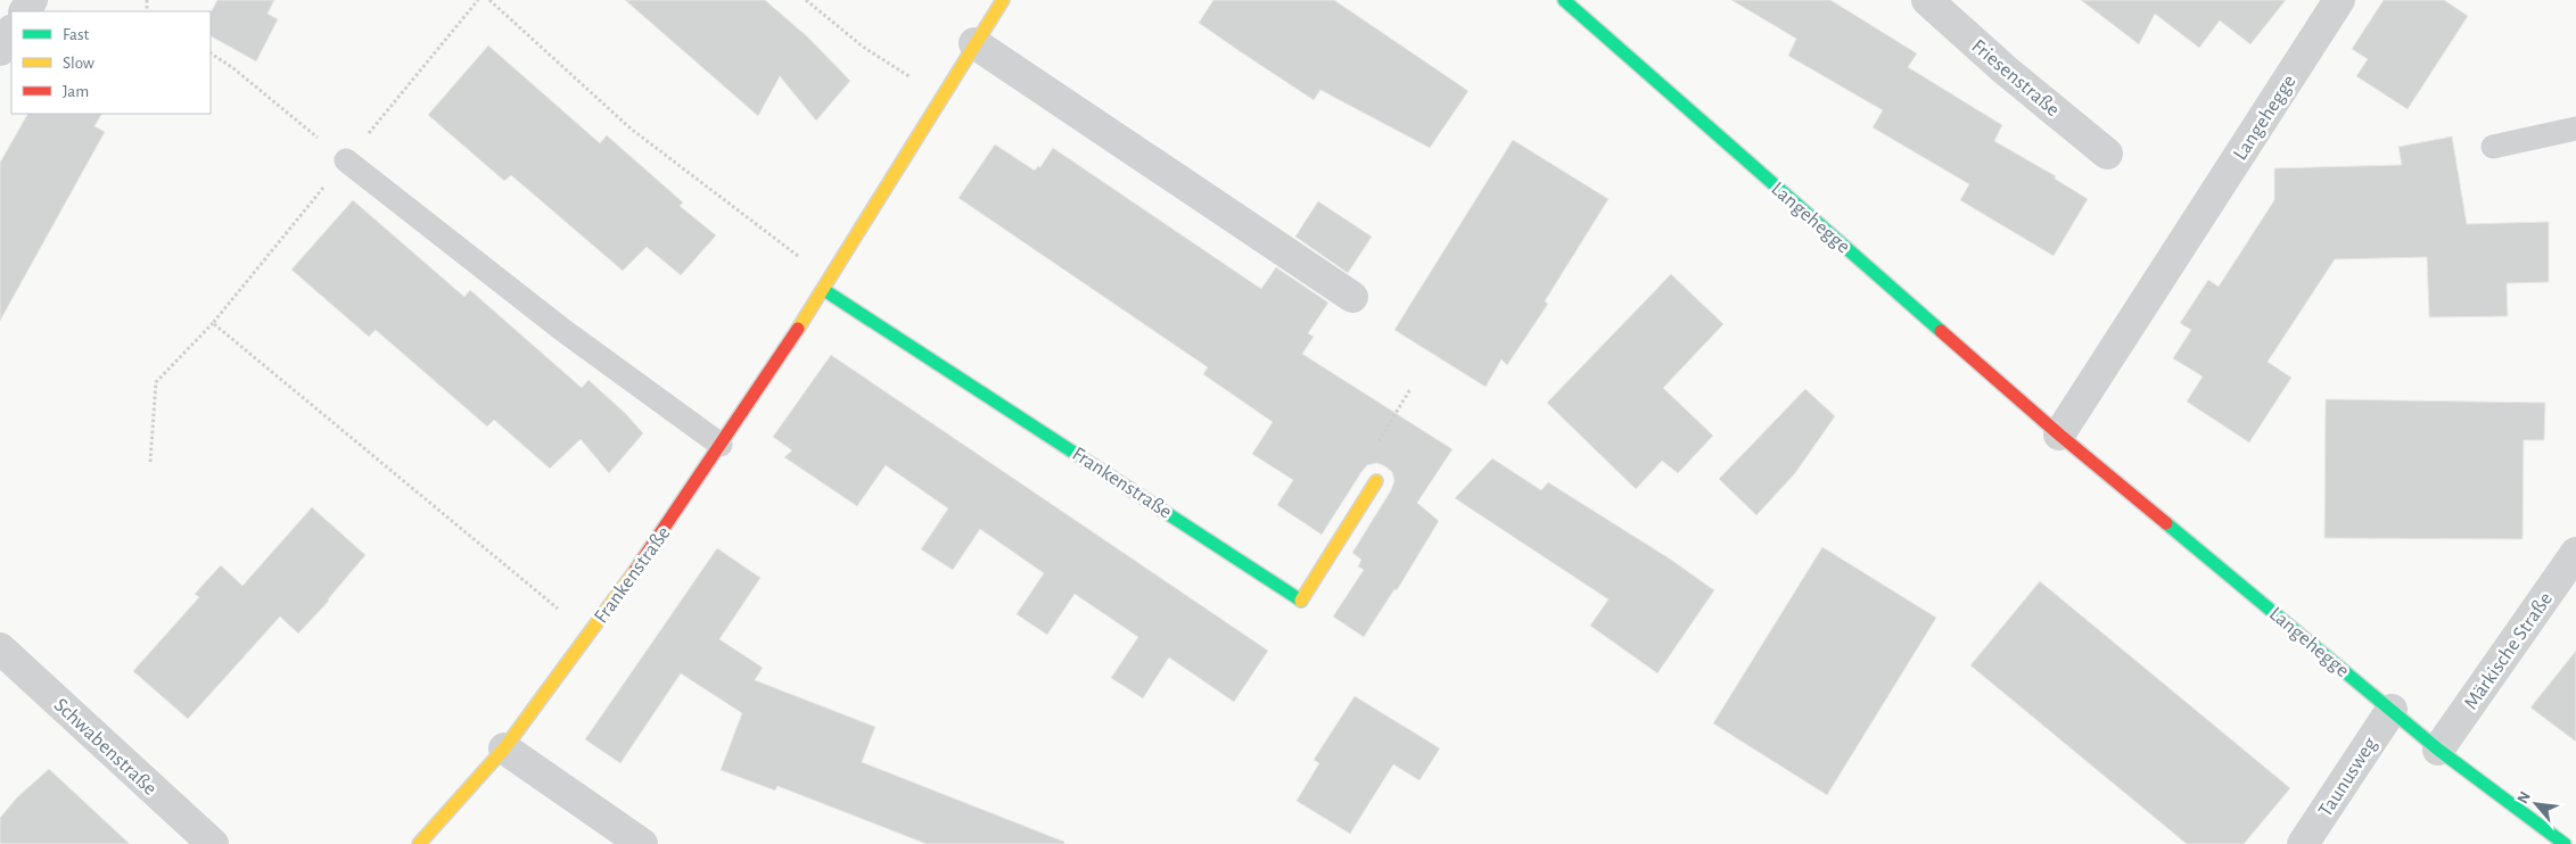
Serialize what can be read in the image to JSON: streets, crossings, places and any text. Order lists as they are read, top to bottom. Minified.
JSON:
{"streets":{"street":["Friesenstraße","Langehegge","Frankenstraße","Märkische Straße","Schwabenstraße","Taunusweg"]},"crossings":[["Langehegge","Märkische Straße"],["Langehegge","Taunusweg"]],"legend":["Fast","Slow","Jam"],"north":"top left"}
